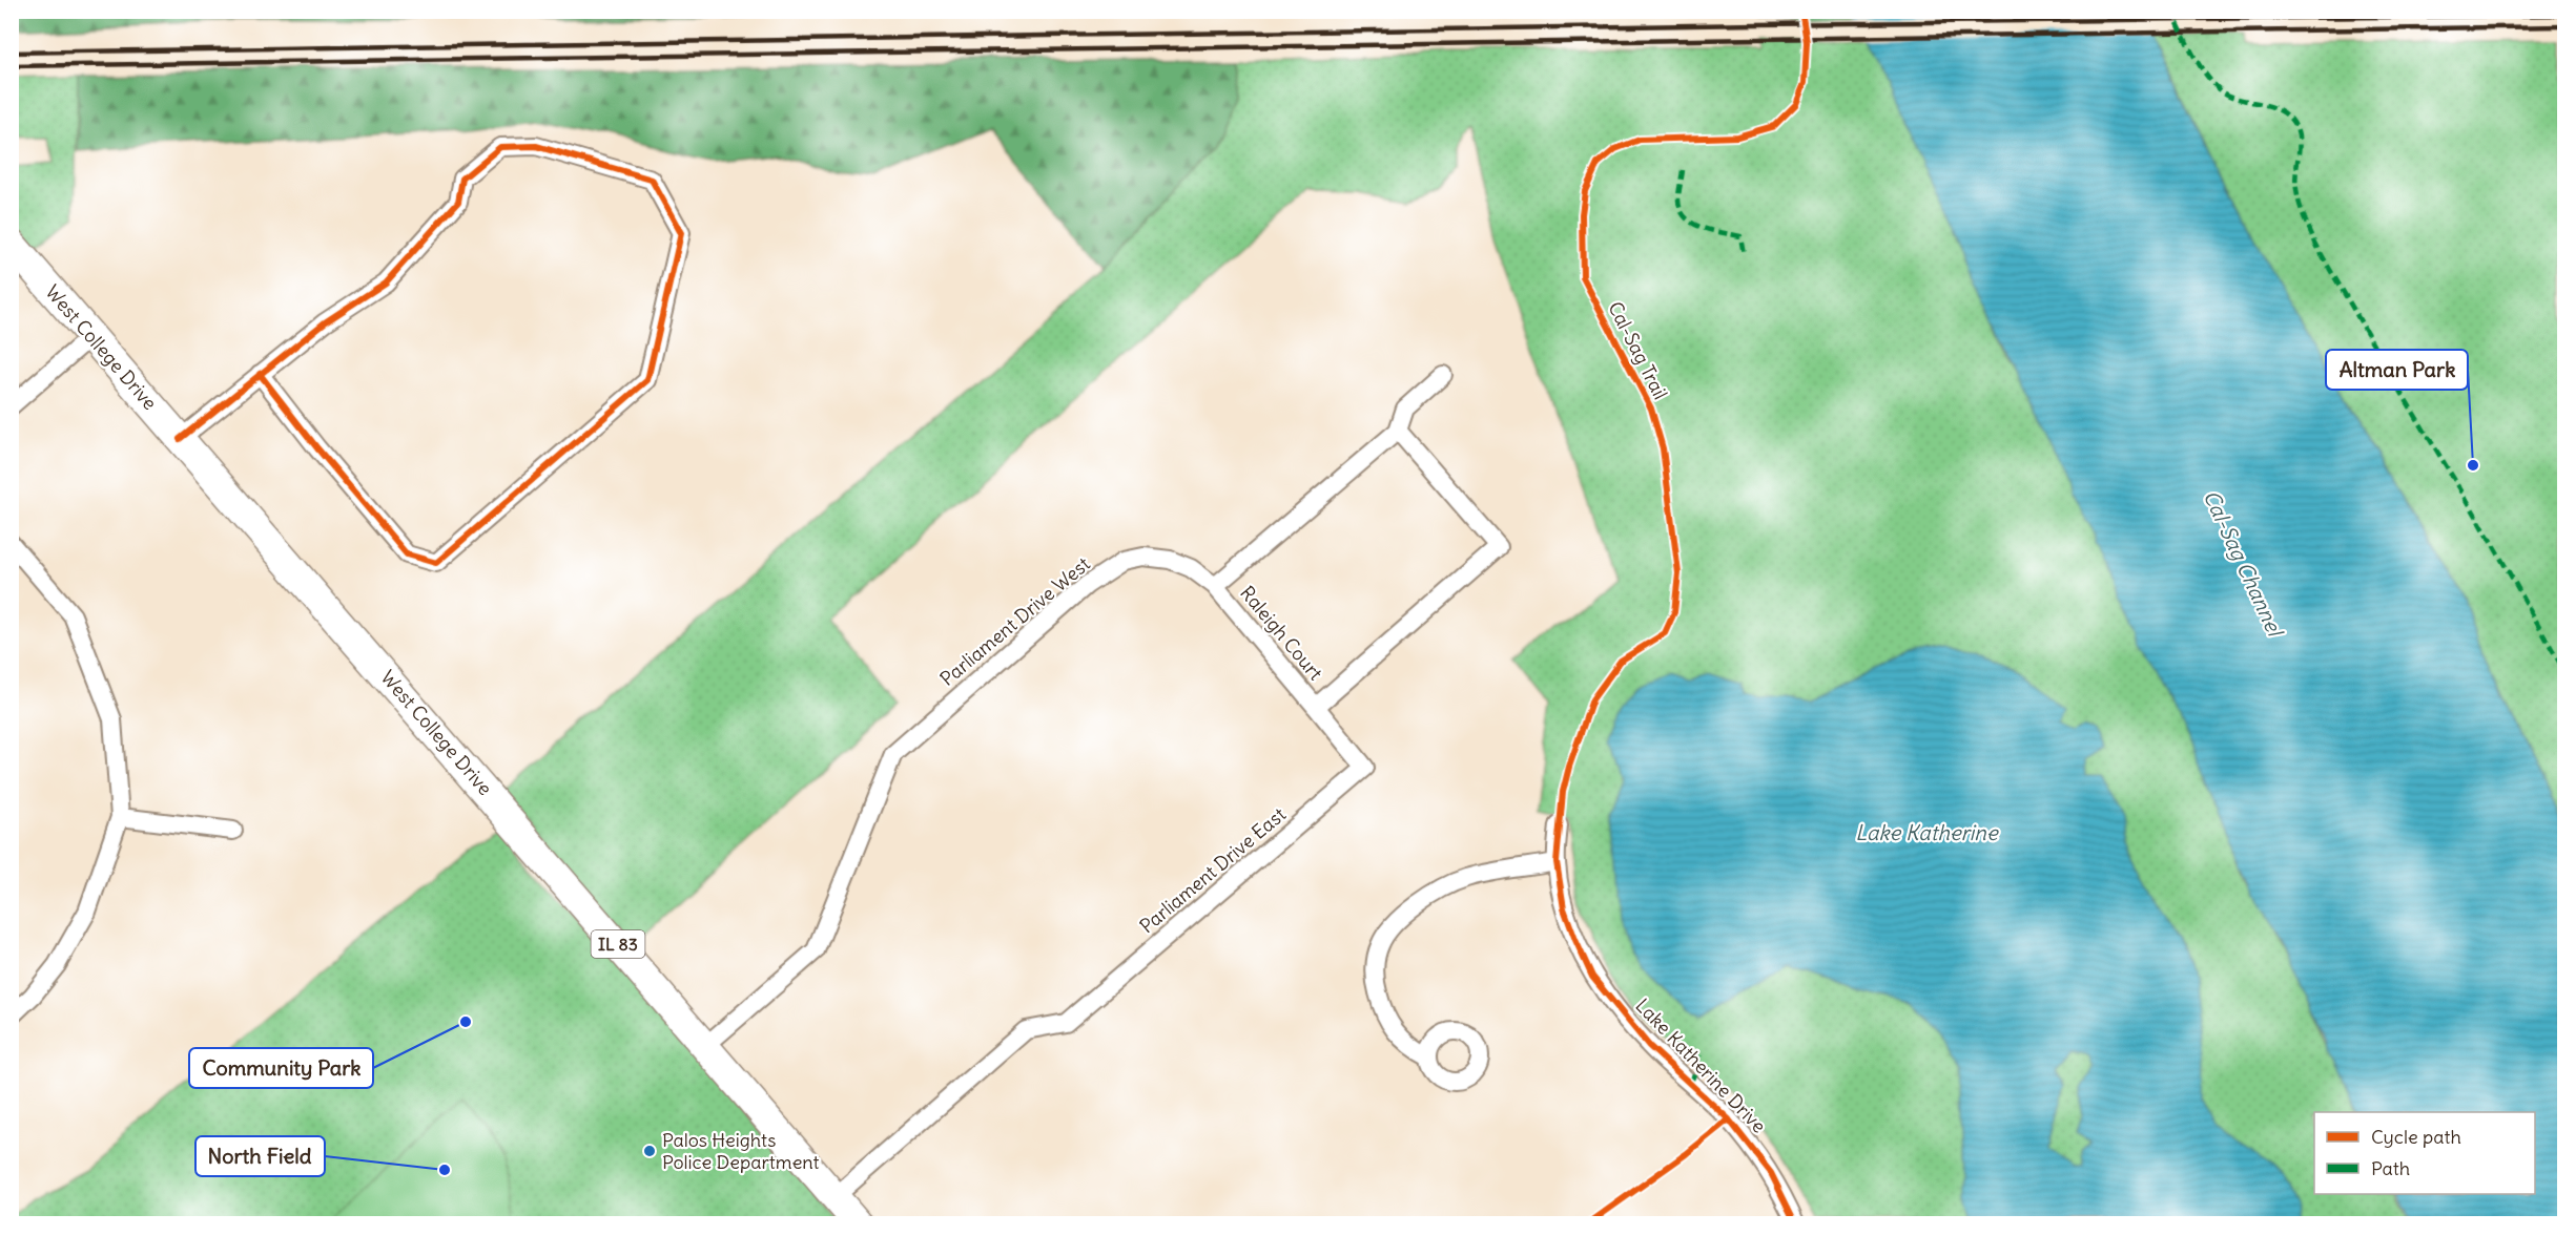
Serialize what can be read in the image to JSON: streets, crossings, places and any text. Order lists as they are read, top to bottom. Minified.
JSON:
{"streets":{"main road":["West College Drive","IL 83"],"street":["Parliament Drive West","Raleigh Court","Parliament Drive East","Lake Katherine Drive"],"cycle path":["Cal-Sag Trail"]},"crossings":[["West College Drive","Parliament Drive West"],["West College Drive","Parliament Drive East"],["Parliament Drive West","Raleigh Court"],["Raleigh Court","Parliament Drive East"]],"water":["Cal-Sag Channel","Lake Katherine"],"places":["Altman Park","Community Park","Palos Heights Police Department","North Field"],"legend":["Cycle path","Path"]}
